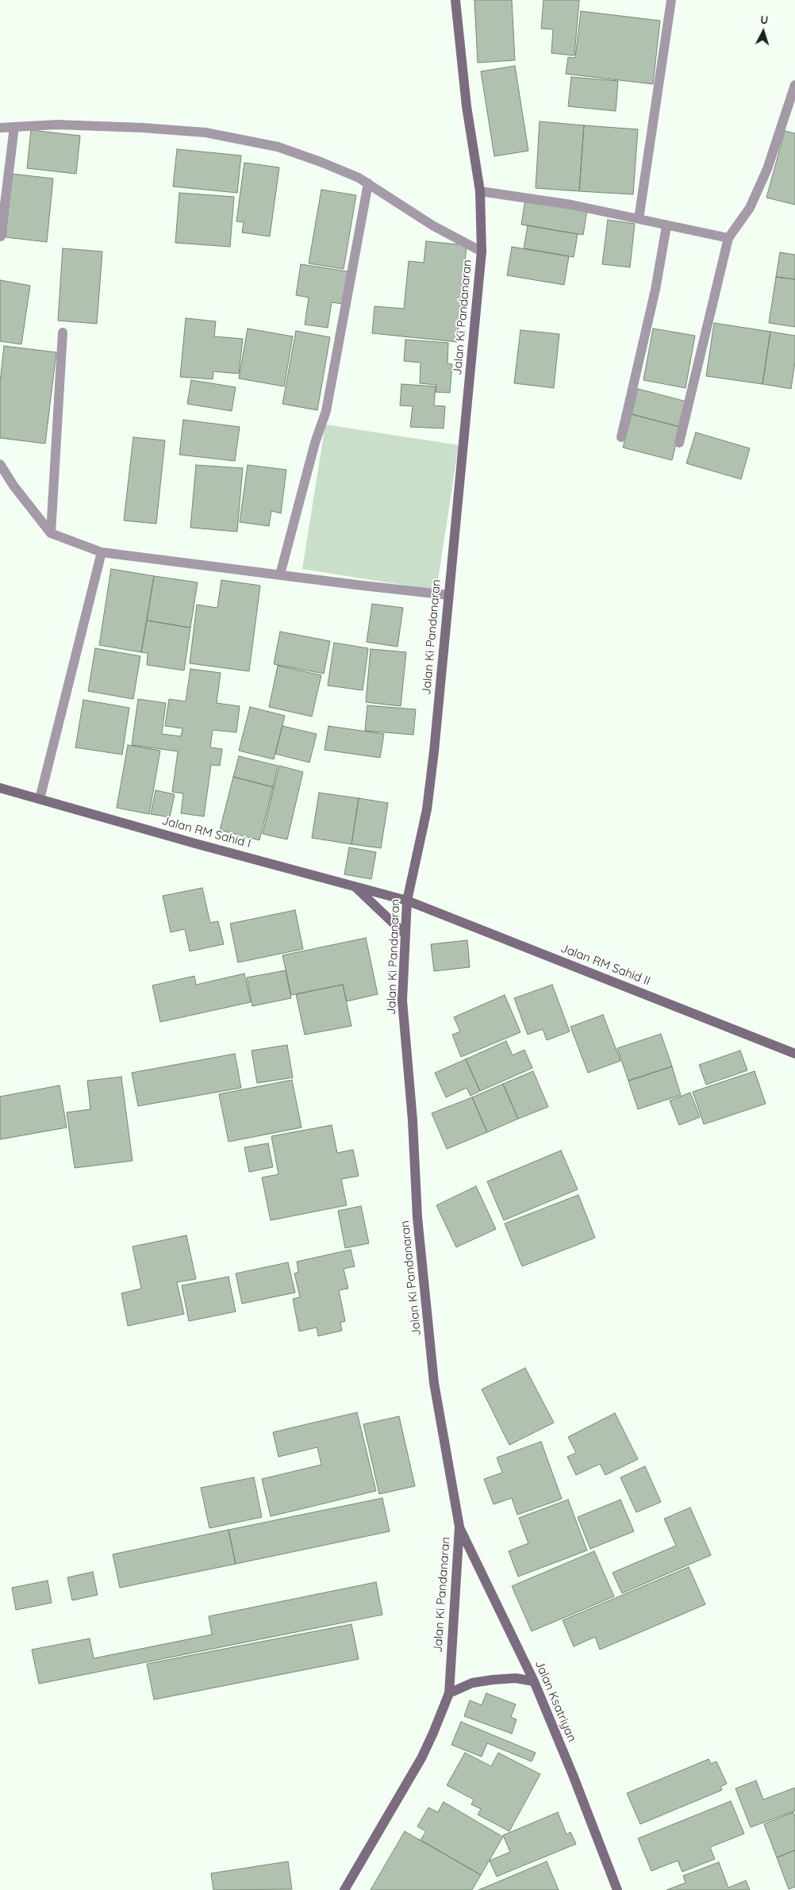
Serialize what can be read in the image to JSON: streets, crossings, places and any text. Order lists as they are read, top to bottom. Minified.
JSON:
{"streets":{"main road":["Jalan Ki Pandanaran","Jalan RM Sahid I","Jalan RM Sahid II","Jalan Ksatriyan"]},"crossings":[["Jalan Ki Pandanaran","Jalan RM Sahid I"],["Jalan Ki Pandanaran","Jalan RM Sahid II"],["Jalan Ki Pandanaran","Jalan Ksatriyan"],["Jalan RM Sahid I","Jalan RM Sahid II"]],"north":"top"}
